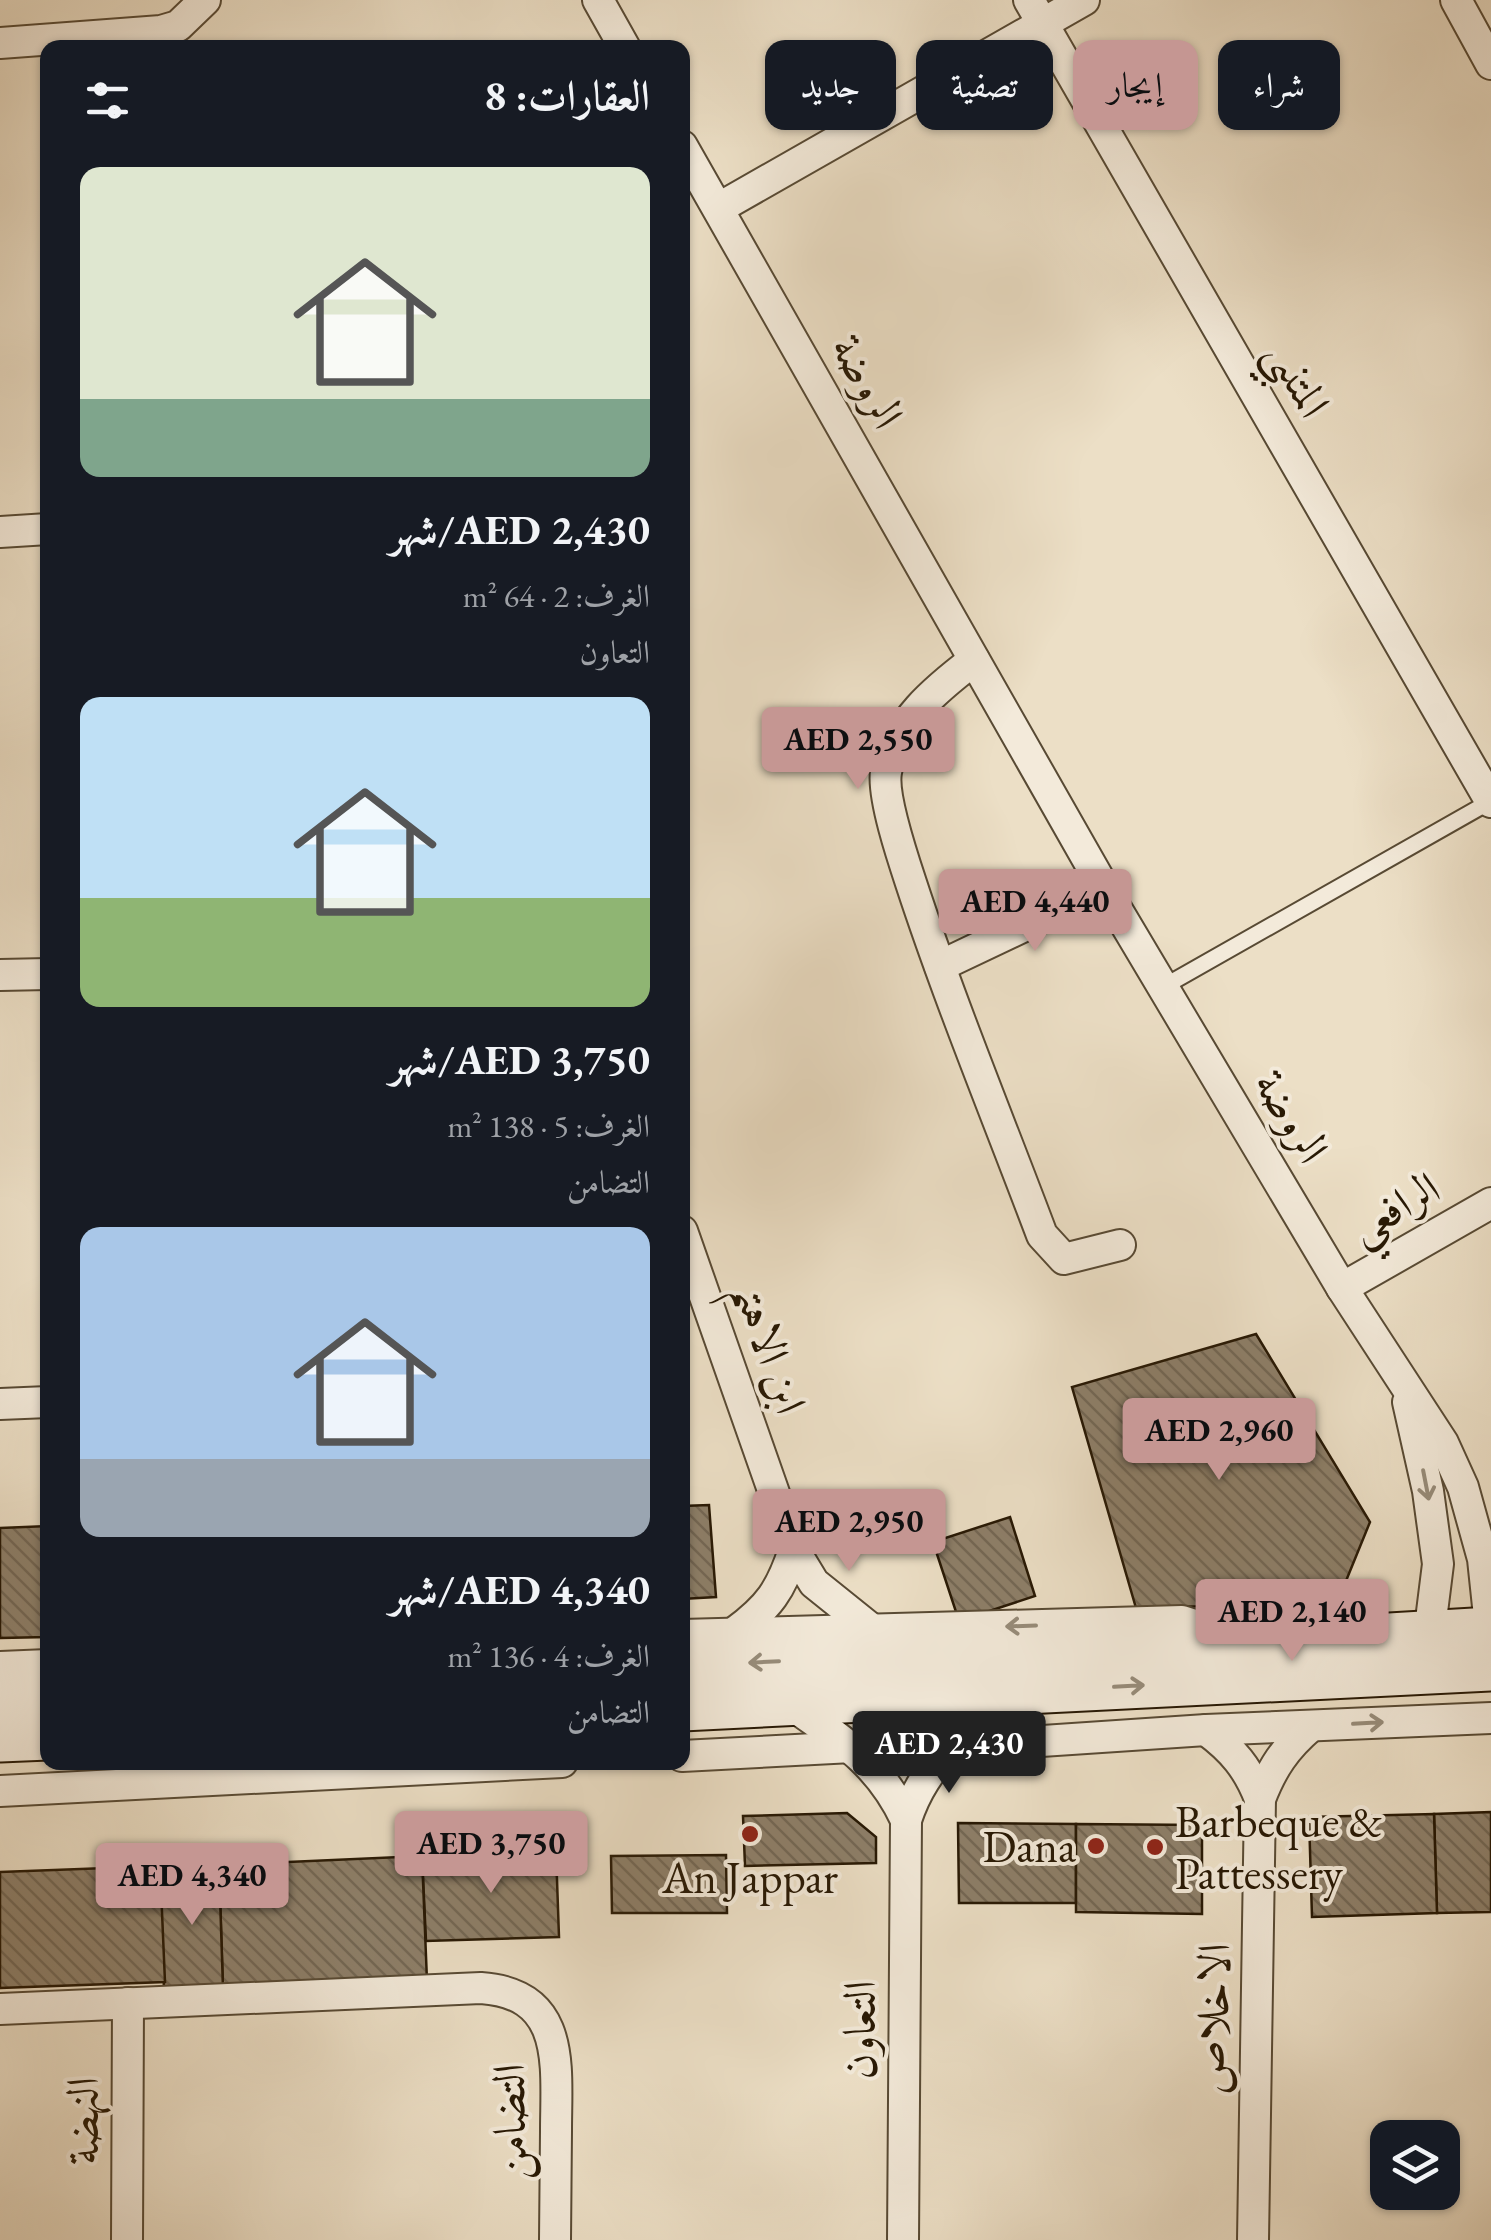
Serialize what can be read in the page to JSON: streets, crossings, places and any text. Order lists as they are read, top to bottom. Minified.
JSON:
{"streets":{"street":["المتنبي","الروضة","الرافعي","ابن الاهتم","الاخلاص","التعاون","النهضة","التضامن"]},"crossings":[["الروضة","الرافعي"],["النهضة","التضامن"]],"places":["An Jappar","Dana","Barbeque & Pattessery"],"page":{"chip":["شراء","إيجار","تصفية","جديد"],"heading":"العقارات: 8","list":[{"name":"AED 2,430/شهر","note":"الغرف: 2 · 64 m² · التعاون"},{"name":"AED 3,750/شهر","note":"الغرف: 5 · 138 m² · التضامن"},{"name":"AED 4,340/شهر","note":"الغرف: 4 · 136 m² · التضامن"}],"price":["AED 2,550","AED 4,440","AED 2,960","AED 2,950","AED 2,140","AED 2,430","AED 3,750","AED 4,340"]}}
